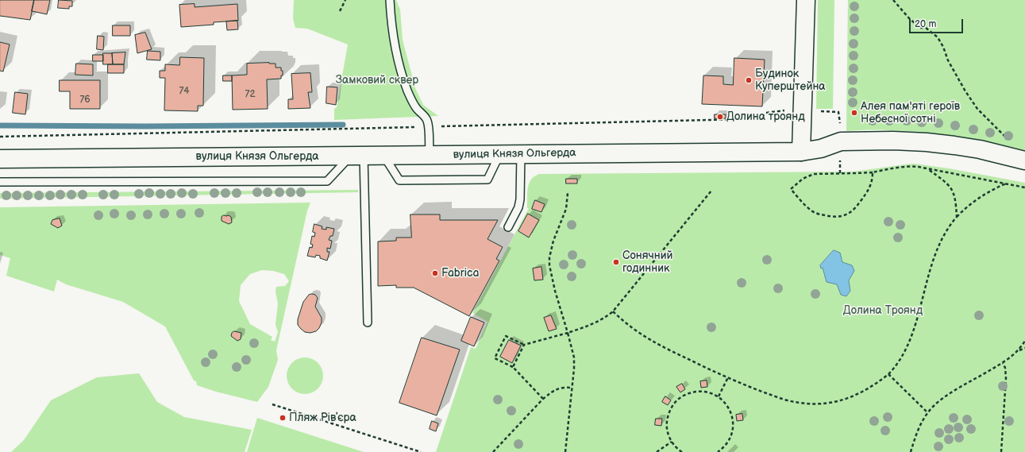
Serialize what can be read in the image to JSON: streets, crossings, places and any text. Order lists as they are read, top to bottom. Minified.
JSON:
{"streets":{"main road":["вулиця Князя Ольгерда"]},"parks":["Замковий сквер","Долина Троянд"],"places":["Будинок Куперштейна","Алея пам'яті героїв Небесної сотні","Долина троянд","Сонячний годинник","Fabrica","Пляж Рівʼєра"],"house_numbers":["74","72","76"],"scale_bar":"20 m"}
